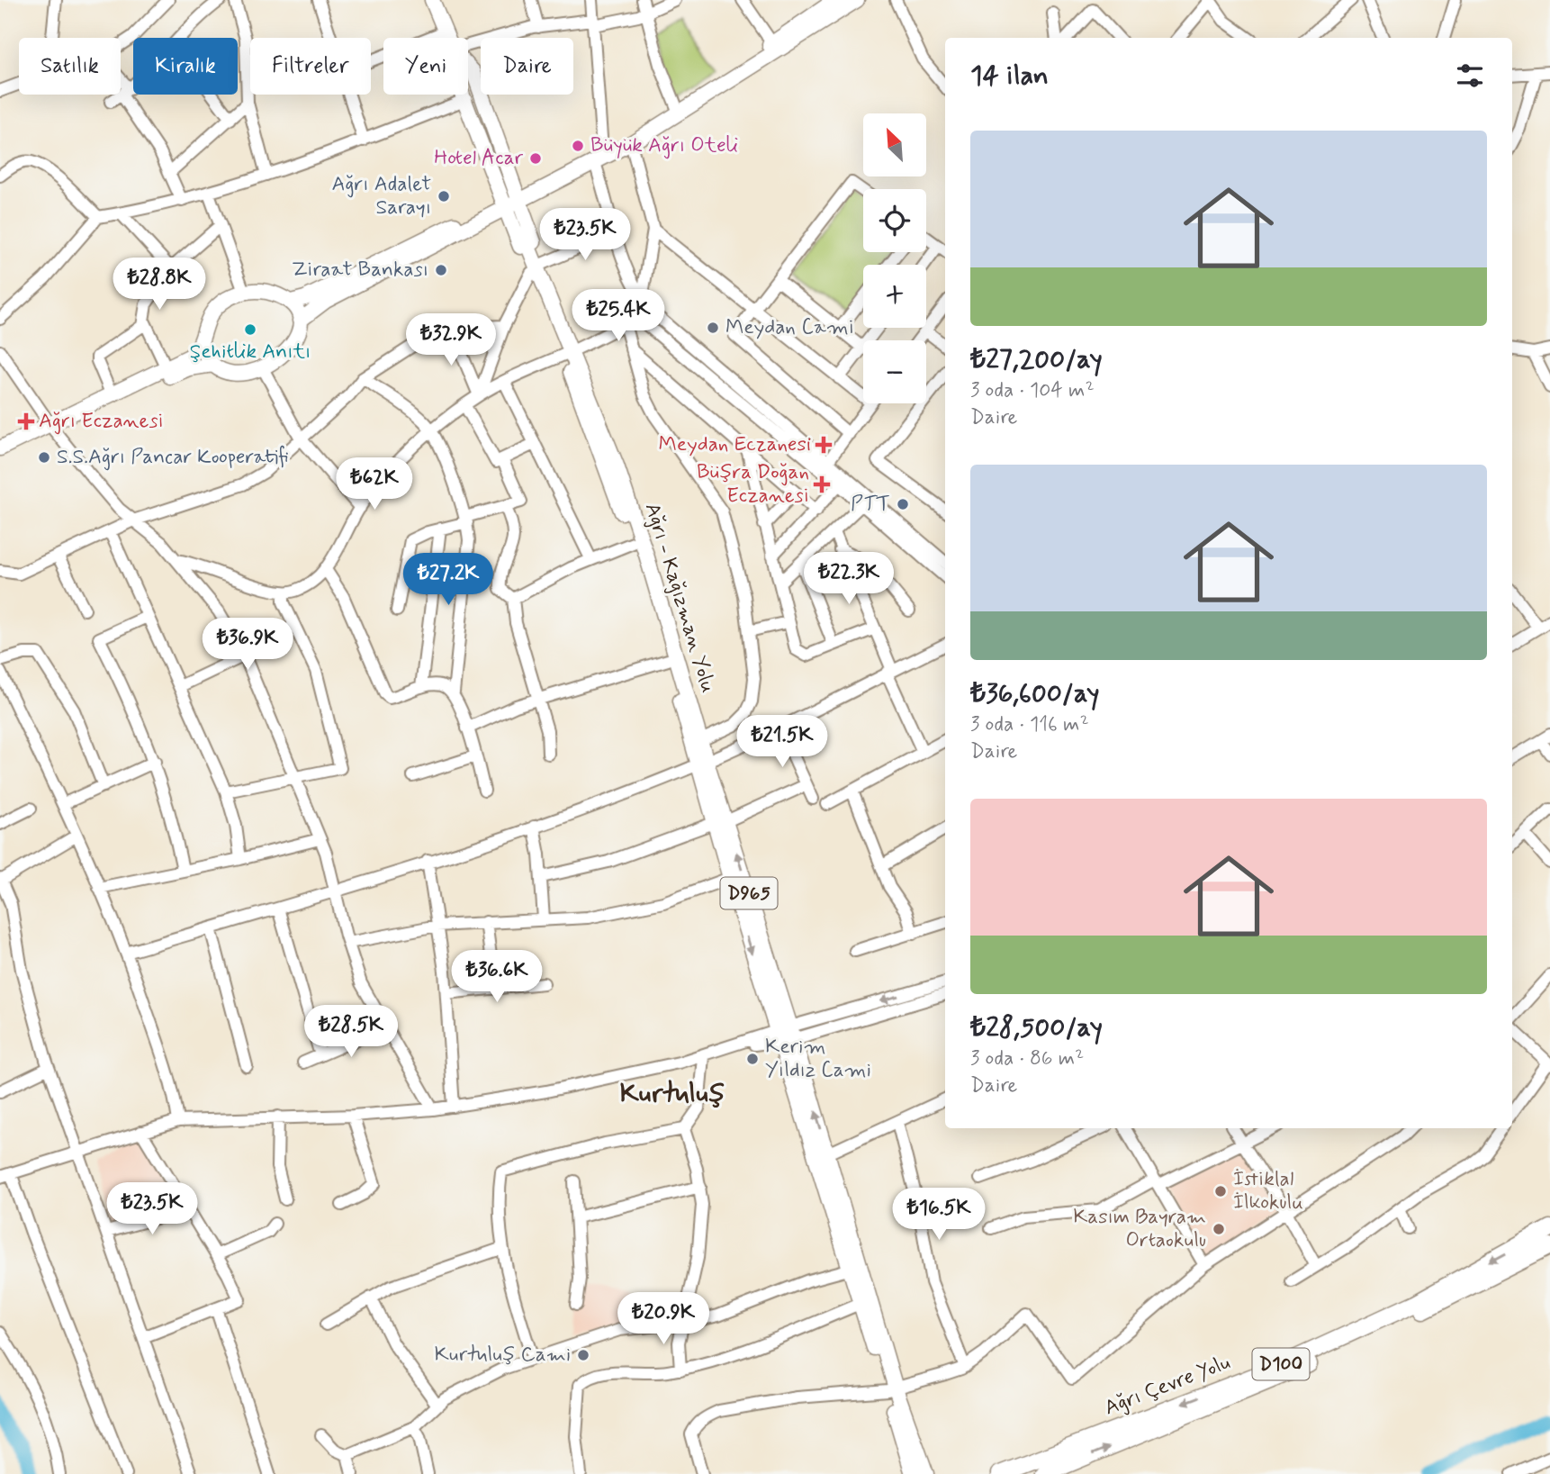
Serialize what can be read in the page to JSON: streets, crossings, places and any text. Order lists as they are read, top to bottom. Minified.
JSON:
{"streets":{"highway":["D100","Ağrı Çevre Yolu"],"main road":["Ağrı - Kağızman Yolu","D965"]},"districts":["Kurtuluş"],"places":{"other":["Büyük Ağrı Oteli","Hotel Acar","Ağrı Adalet Sarayı","Ziraat Bankası","Meydan Cami","Şehitlik Anıtı","S.S.Ağrı Pancar Kooperatifi","PTT","Kerim Yıldız Cami","İstiklal İlkokulu","Kasım Bayram Ortaokulu","Kurtuluş Cami"],"health":["Ağrı Eczanesi","Meydan Eczanesi","Büşra Doğan Eczanesi"]},"north":"top left","page":{"chip":["Satılık","Kiralık","Filtreler","Yeni","Daire"],"heading":"14 ilan","map_buttons":["+","−"],"list":[{"name":"₺27,200/ay","note":"3 oda · 104 m² · Daire"},{"name":"₺36,600/ay","note":"3 oda · 116 m² · Daire"},{"name":"₺28,500/ay","note":"3 oda · 86 m² · Daire"}],"price":["₺23.5K","₺28.8K","₺25.4K","₺32.9K","₺62K","₺22.3K","₺27.2K","₺36.9K","₺21.5K","₺36.6K","₺28.5K","₺23.5K","₺16.5K","₺20.9K"]}}
